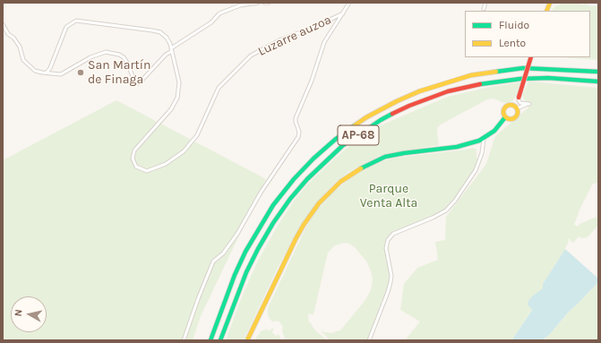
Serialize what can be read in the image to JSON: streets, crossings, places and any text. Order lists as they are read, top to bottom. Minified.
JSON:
{"streets":{"main road":["AP-68"],"street":["Luzarre auzoa"]},"parks":["Parque Venta Alta"],"places":["San Martín de Finaga"],"legend":["Fluido","Lento"],"north":"left"}
